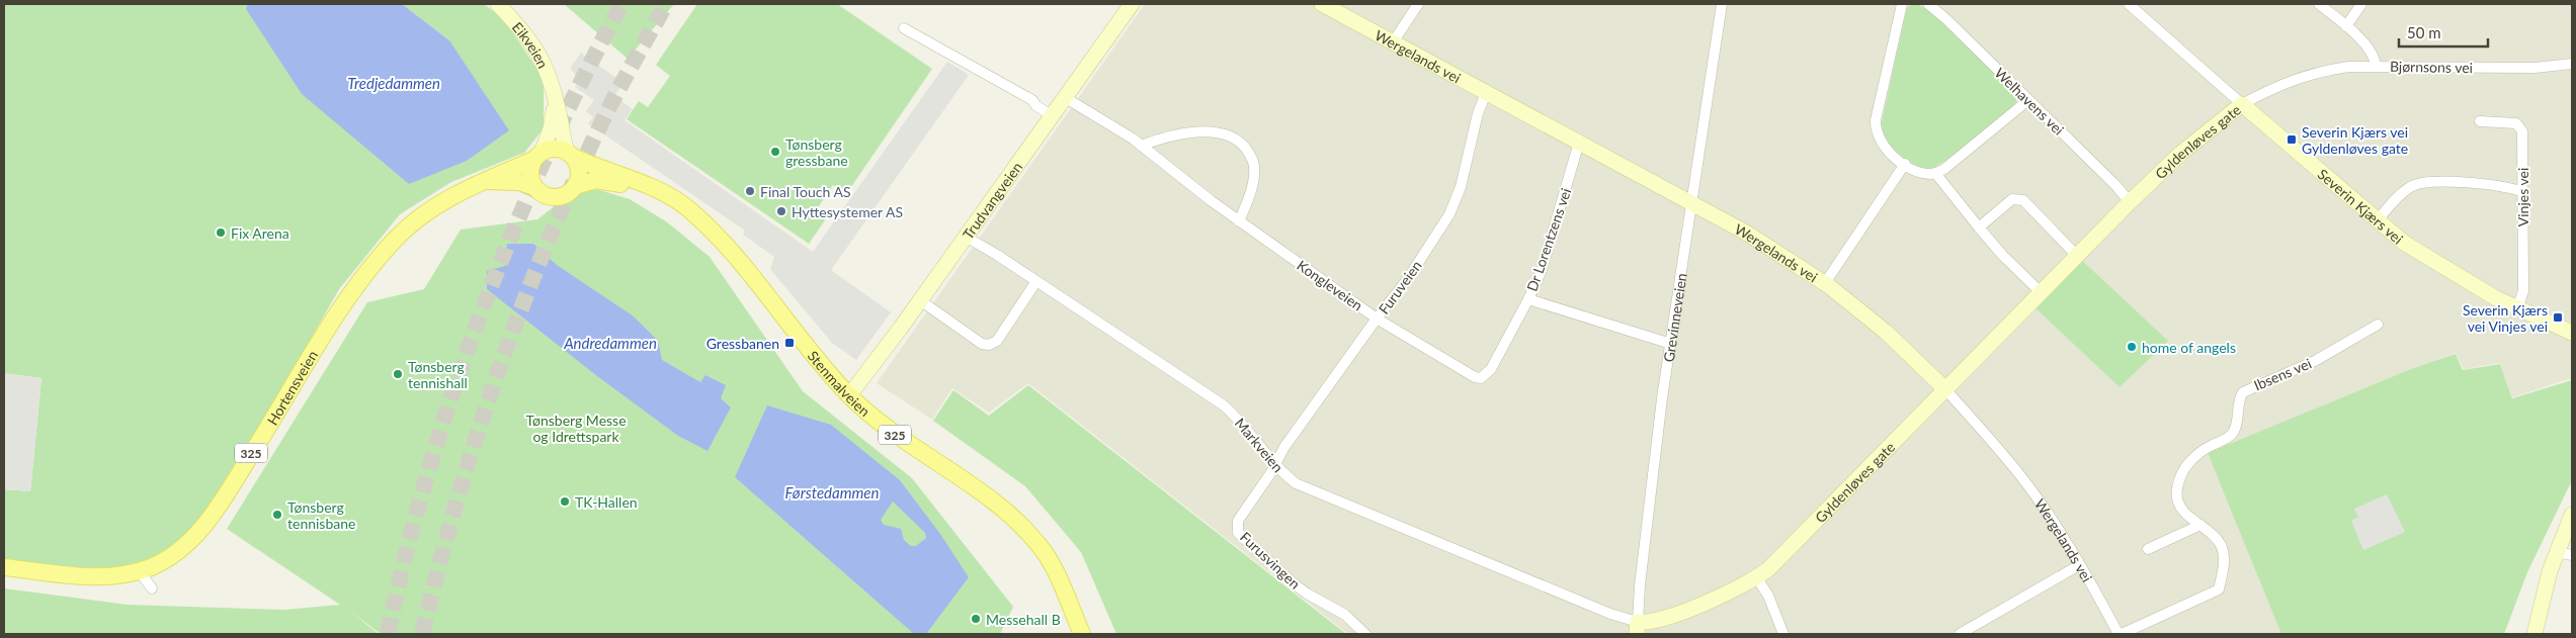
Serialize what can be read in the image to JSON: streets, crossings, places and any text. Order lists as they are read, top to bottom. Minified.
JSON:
{"streets":{"main road":["Eikveien","Wergelands vei","Gyldenløves gate","Trudvangveien","Severin Kjærs vei","Stenmalveien","Hortensveien","325"],"street":["Bjørnsons vei","Welhavens vei","Vinjes vei","Dr Lorentzens vei","Kongleveien","Furuveien","Grevinneveien","Ibsens vei","Markveien","Furusvingen"]},"crossings":[["Eikveien","Stenmalveien"],["Eikveien","Hortensveien"],["Wergelands vei","Gyldenløves gate"],["Wergelands vei","Dr Lorentzens vei"],["Wergelands vei","Furuveien"],["Wergelands vei","Grevinneveien"],["Wergelands vei","Ibsens vei"],["Bjørnsons vei","Gyldenløves gate"],["Welhavens vei","Gyldenløves gate"],["Gyldenløves gate","Severin Kjærs vei"],["Gyldenløves gate","Grevinneveien"],["Gyldenløves gate","Markveien"],["Vinjes vei","Severin Kjærs vei"],["Trudvangveien","Kongleveien"],["Trudvangveien","Stenmalveien"],["Trudvangveien","Markveien"],["Dr Lorentzens vei","Kongleveien"],["Kongleveien","Furuveien"],["Furuveien","Markveien"],["Furuveien","Furusvingen"],["Grevinneveien","Markveien"],["Stenmalveien","Hortensveien"],["Markveien","Furusvingen"]],"water":["Tredjedammen","Andredammen","Førstedammen"],"parks":["Tønsberg Messe og Idrettspark"],"places":{"transit":["Severin Kjærs vei Gyldenløves gate","Severin Kjærs vei Vinjes vei","Gressbanen"],"other":["Tønsberg gressbane","Final Touch AS","Hyttesystemer AS","Fix Arena","home of angels","Tønsberg tennishall","TK-Hallen","Tønsberg tennisbane","Messehall B"]},"scale_bar":"50 m"}
